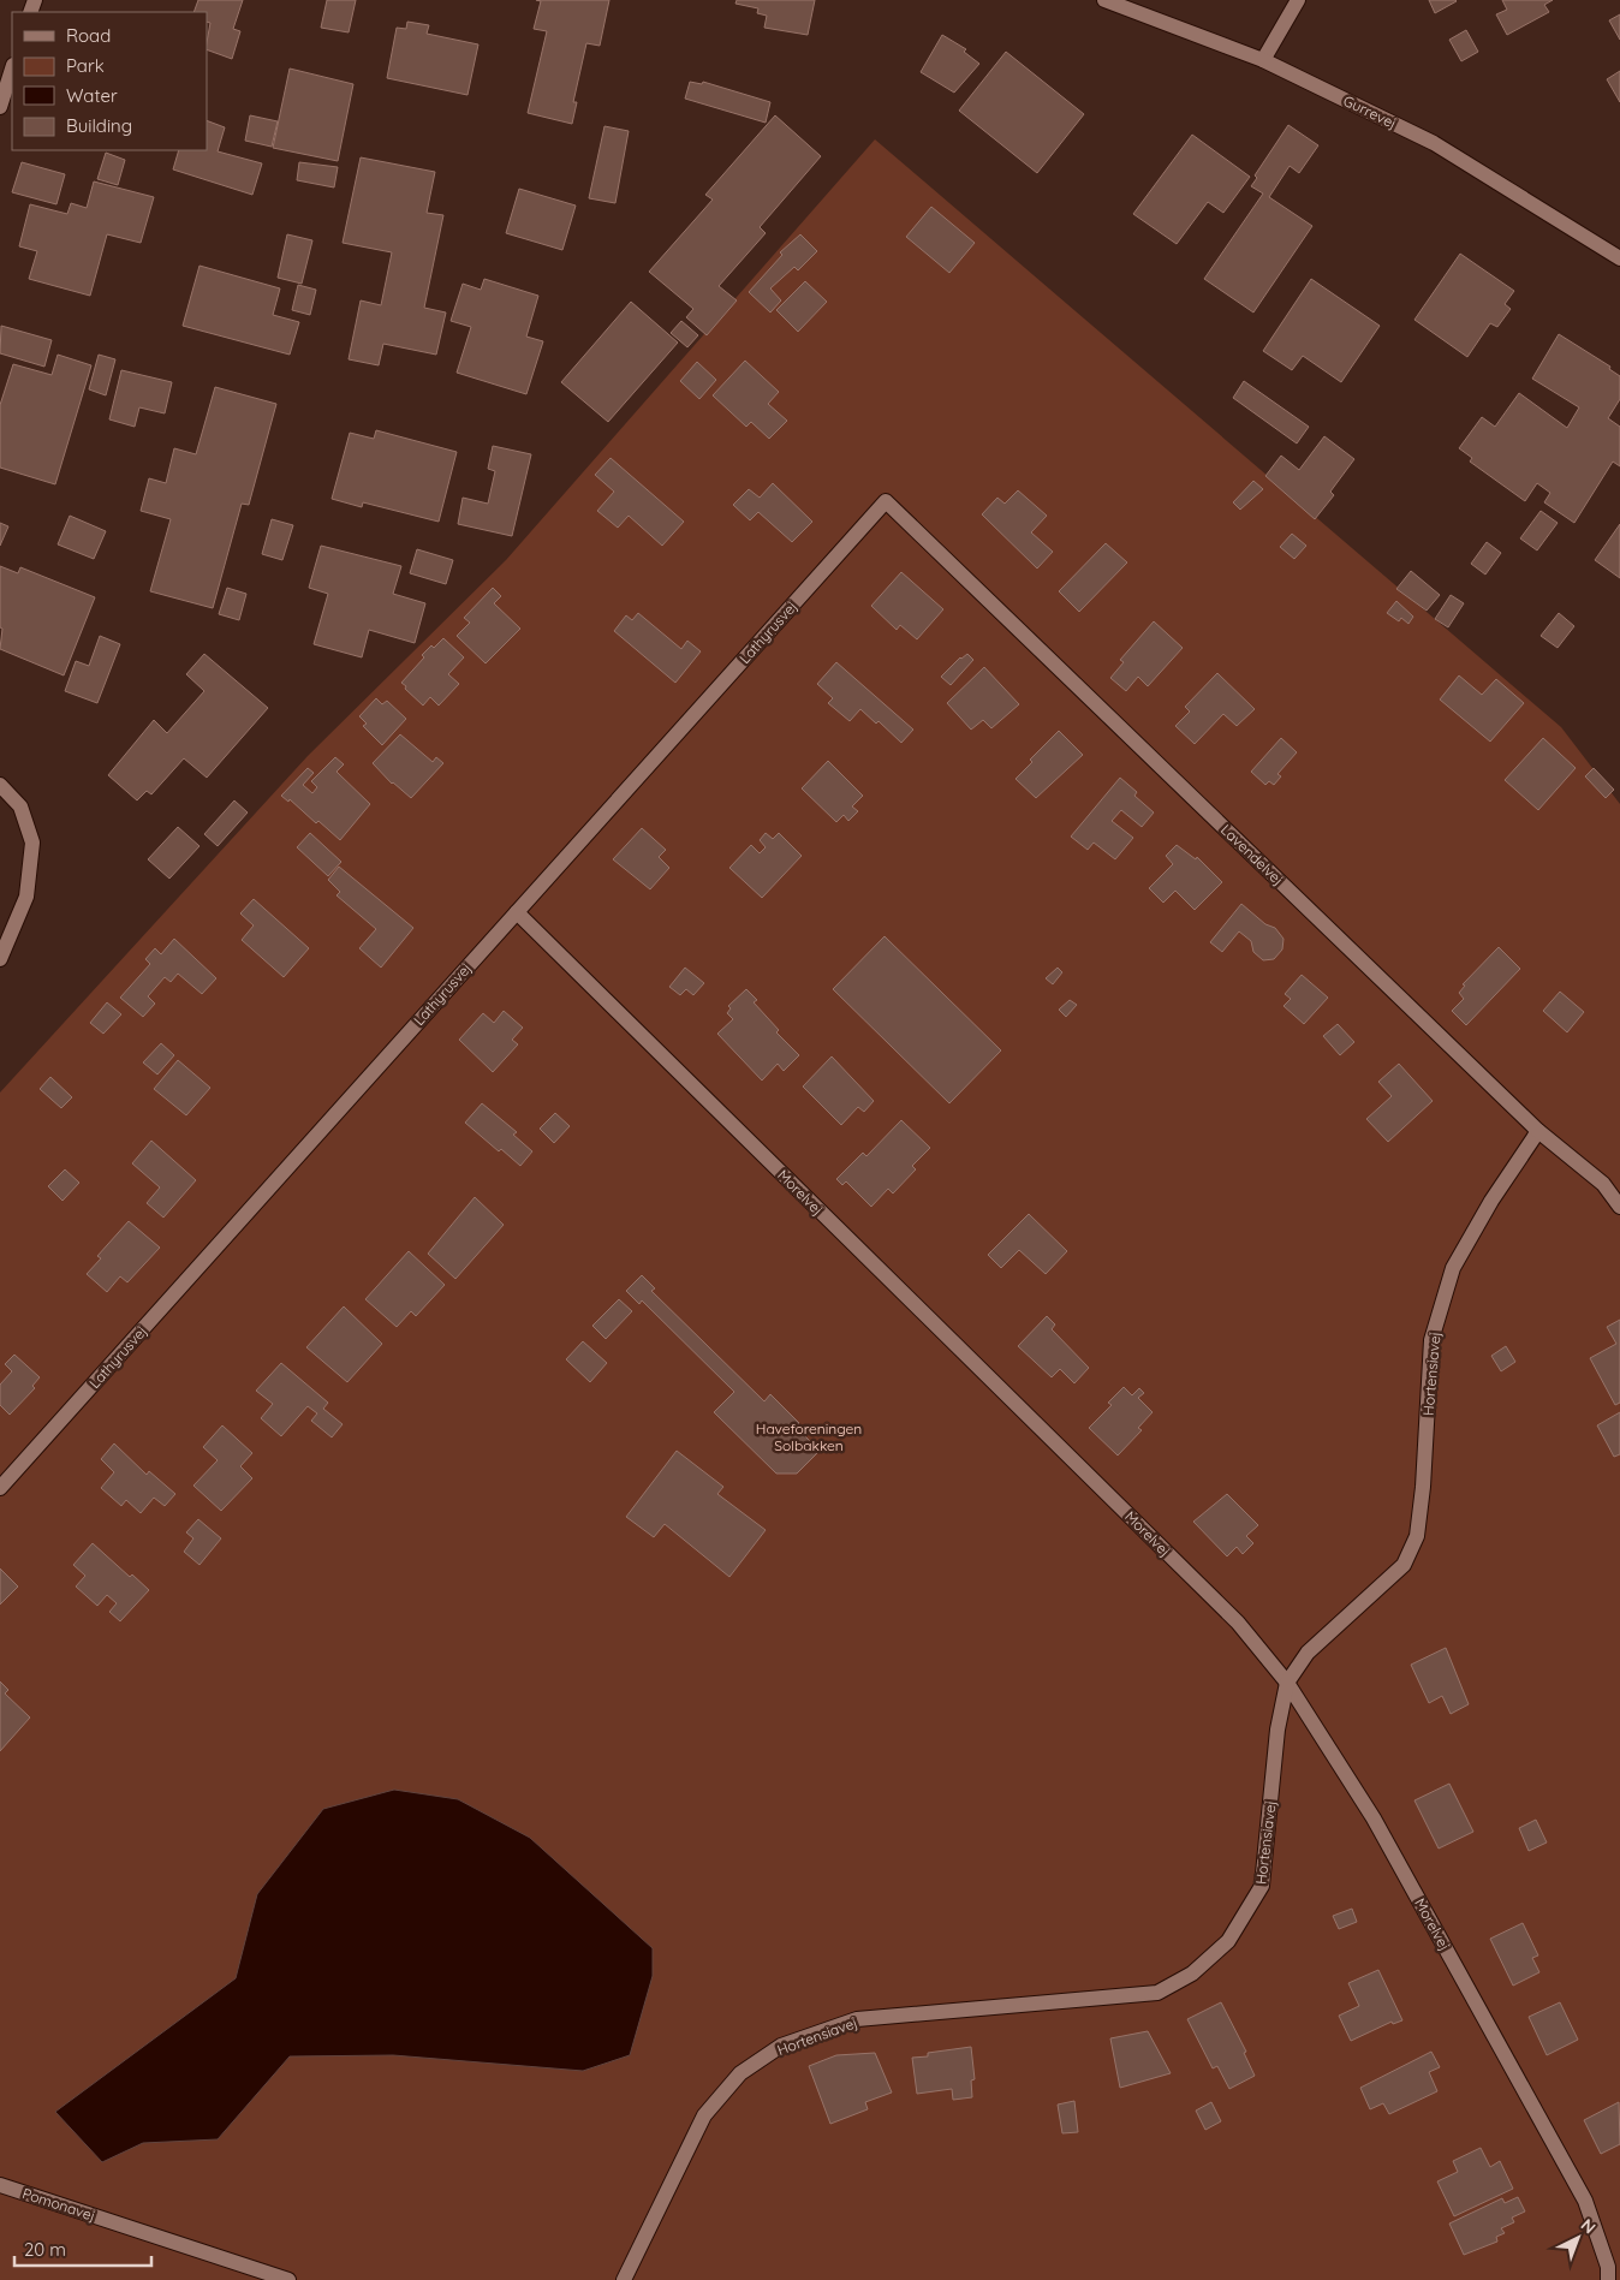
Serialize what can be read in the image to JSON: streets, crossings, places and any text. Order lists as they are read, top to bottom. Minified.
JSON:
{"streets":{"street":["Gurrevej","Lathyrusvej","Lavendelvej","Morelvej","Hortensiavej","Pomonavej"]},"crossings":[["Lathyrusvej","Lavendelvej"],["Lathyrusvej","Morelvej"],["Lavendelvej","Hortensiavej"],["Morelvej","Hortensiavej"]],"parks":["Haveforeningen Solbakken"],"legend":["Road","Park","Water","Building"],"scale_bar":"20 m","north":"top right"}
